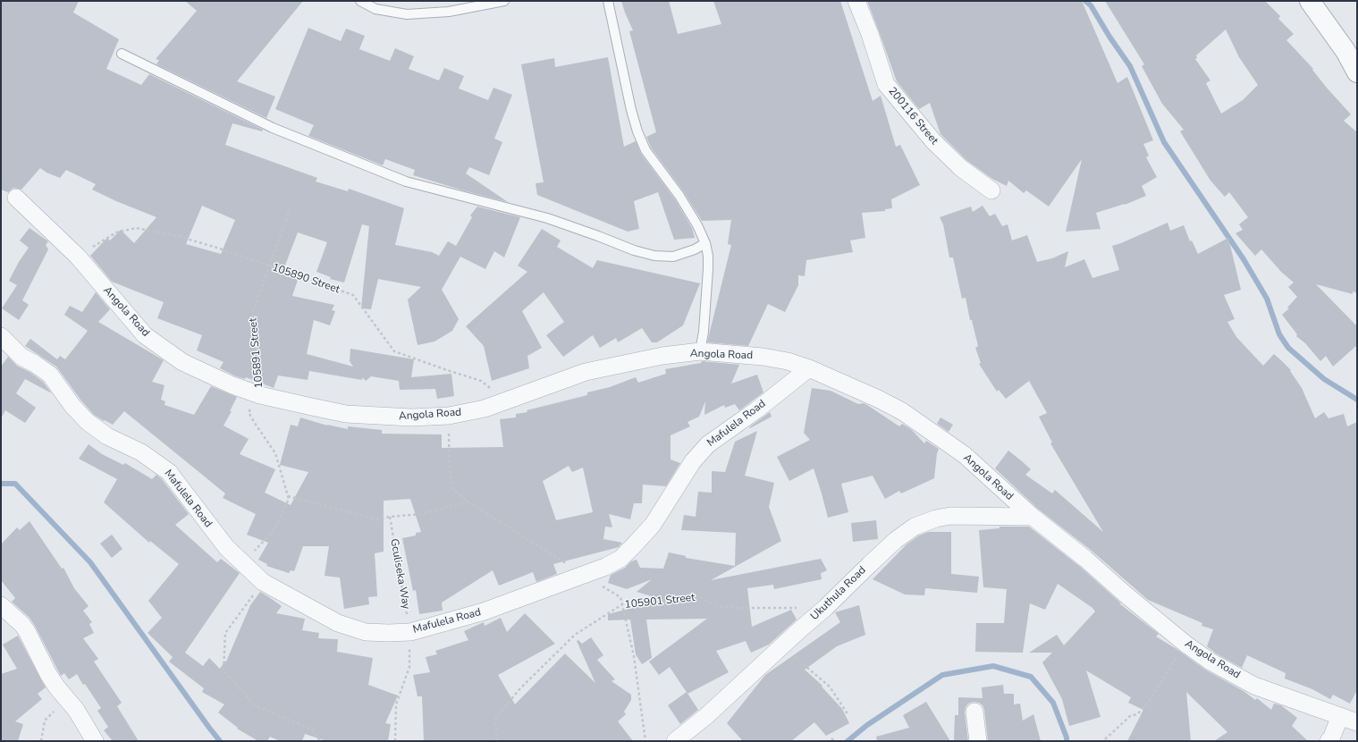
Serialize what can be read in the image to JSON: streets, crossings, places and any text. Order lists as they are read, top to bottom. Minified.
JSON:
{"streets":{"street":["200116 Street","Angola Road","Mafulela Road","Ukuthula Road"],"path":["105890 Street","105891 Street","Gculiseka Way","105901 Street"]},"crossings":[["105890 Street","Angola Road"],["105890 Street","105891 Street"],["Angola Road","105891 Street"],["Angola Road","Mafulela Road"],["Angola Road","Ukuthula Road"],["Mafulela Road","Gculiseka Way"],["Ukuthula Road","105901 Street"]]}
